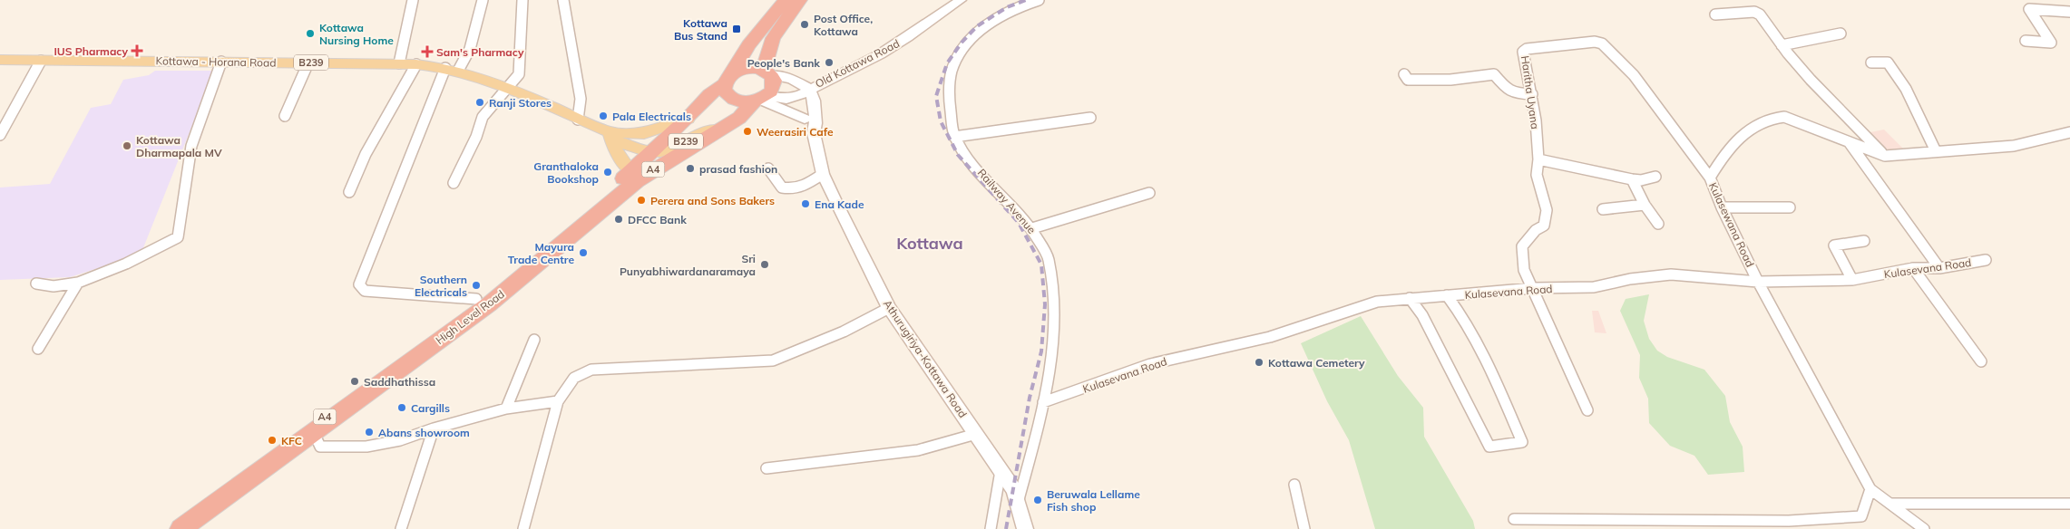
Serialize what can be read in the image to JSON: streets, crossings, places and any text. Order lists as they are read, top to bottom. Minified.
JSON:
{"streets":{"highway":["A4","High Level Road"],"main road":["Kottawa - Horana Road","B239","Old Kottawa Road","Athurugiriya-Kottawa Road"],"street":["Haritha Uyana","Railway Avenue","Kulasewana Road","Kulasevana Road"]},"crossings":[["Kottawa - Horana Road","B239"],["Kottawa - Horana Road","High Level Road"],["B239","High Level Road"],["Old Kottawa Road","Athurugiriya-Kottawa Road"],["Haritha Uyana","Kulasewana Road"],["Haritha Uyana","Kulasevana Road"],["Railway Avenue","Kulasevana Road"],["Railway Avenue","Athurugiriya-Kottawa Road"],["Kulasewana Road","Kulasevana Road"]],"districts":["Kottawa"],"places":{"other":["Post Office, Kottawa","Kottawa Nursing Home","People's Bank","Ranji Stores","Pala Electricals","Weerasiri Cafe","Kottawa Dharmapala MV","prasad fashion","Granthaloka Bookshop","Perera and Sons Bakers","Ena Kade","DFCC Bank","Mayura Trade Centre","Sri Punyabhiwardanaramaya","Southern Electricals","Kottawa Cemetery","Saddhathissa","Cargills","Abans showroom","KFC","Beruwala Lellame Fish shop"],"transit":["Kottawa Bus Stand"],"health":["IUS Pharmacy","Sam's Pharmacy"]}}
